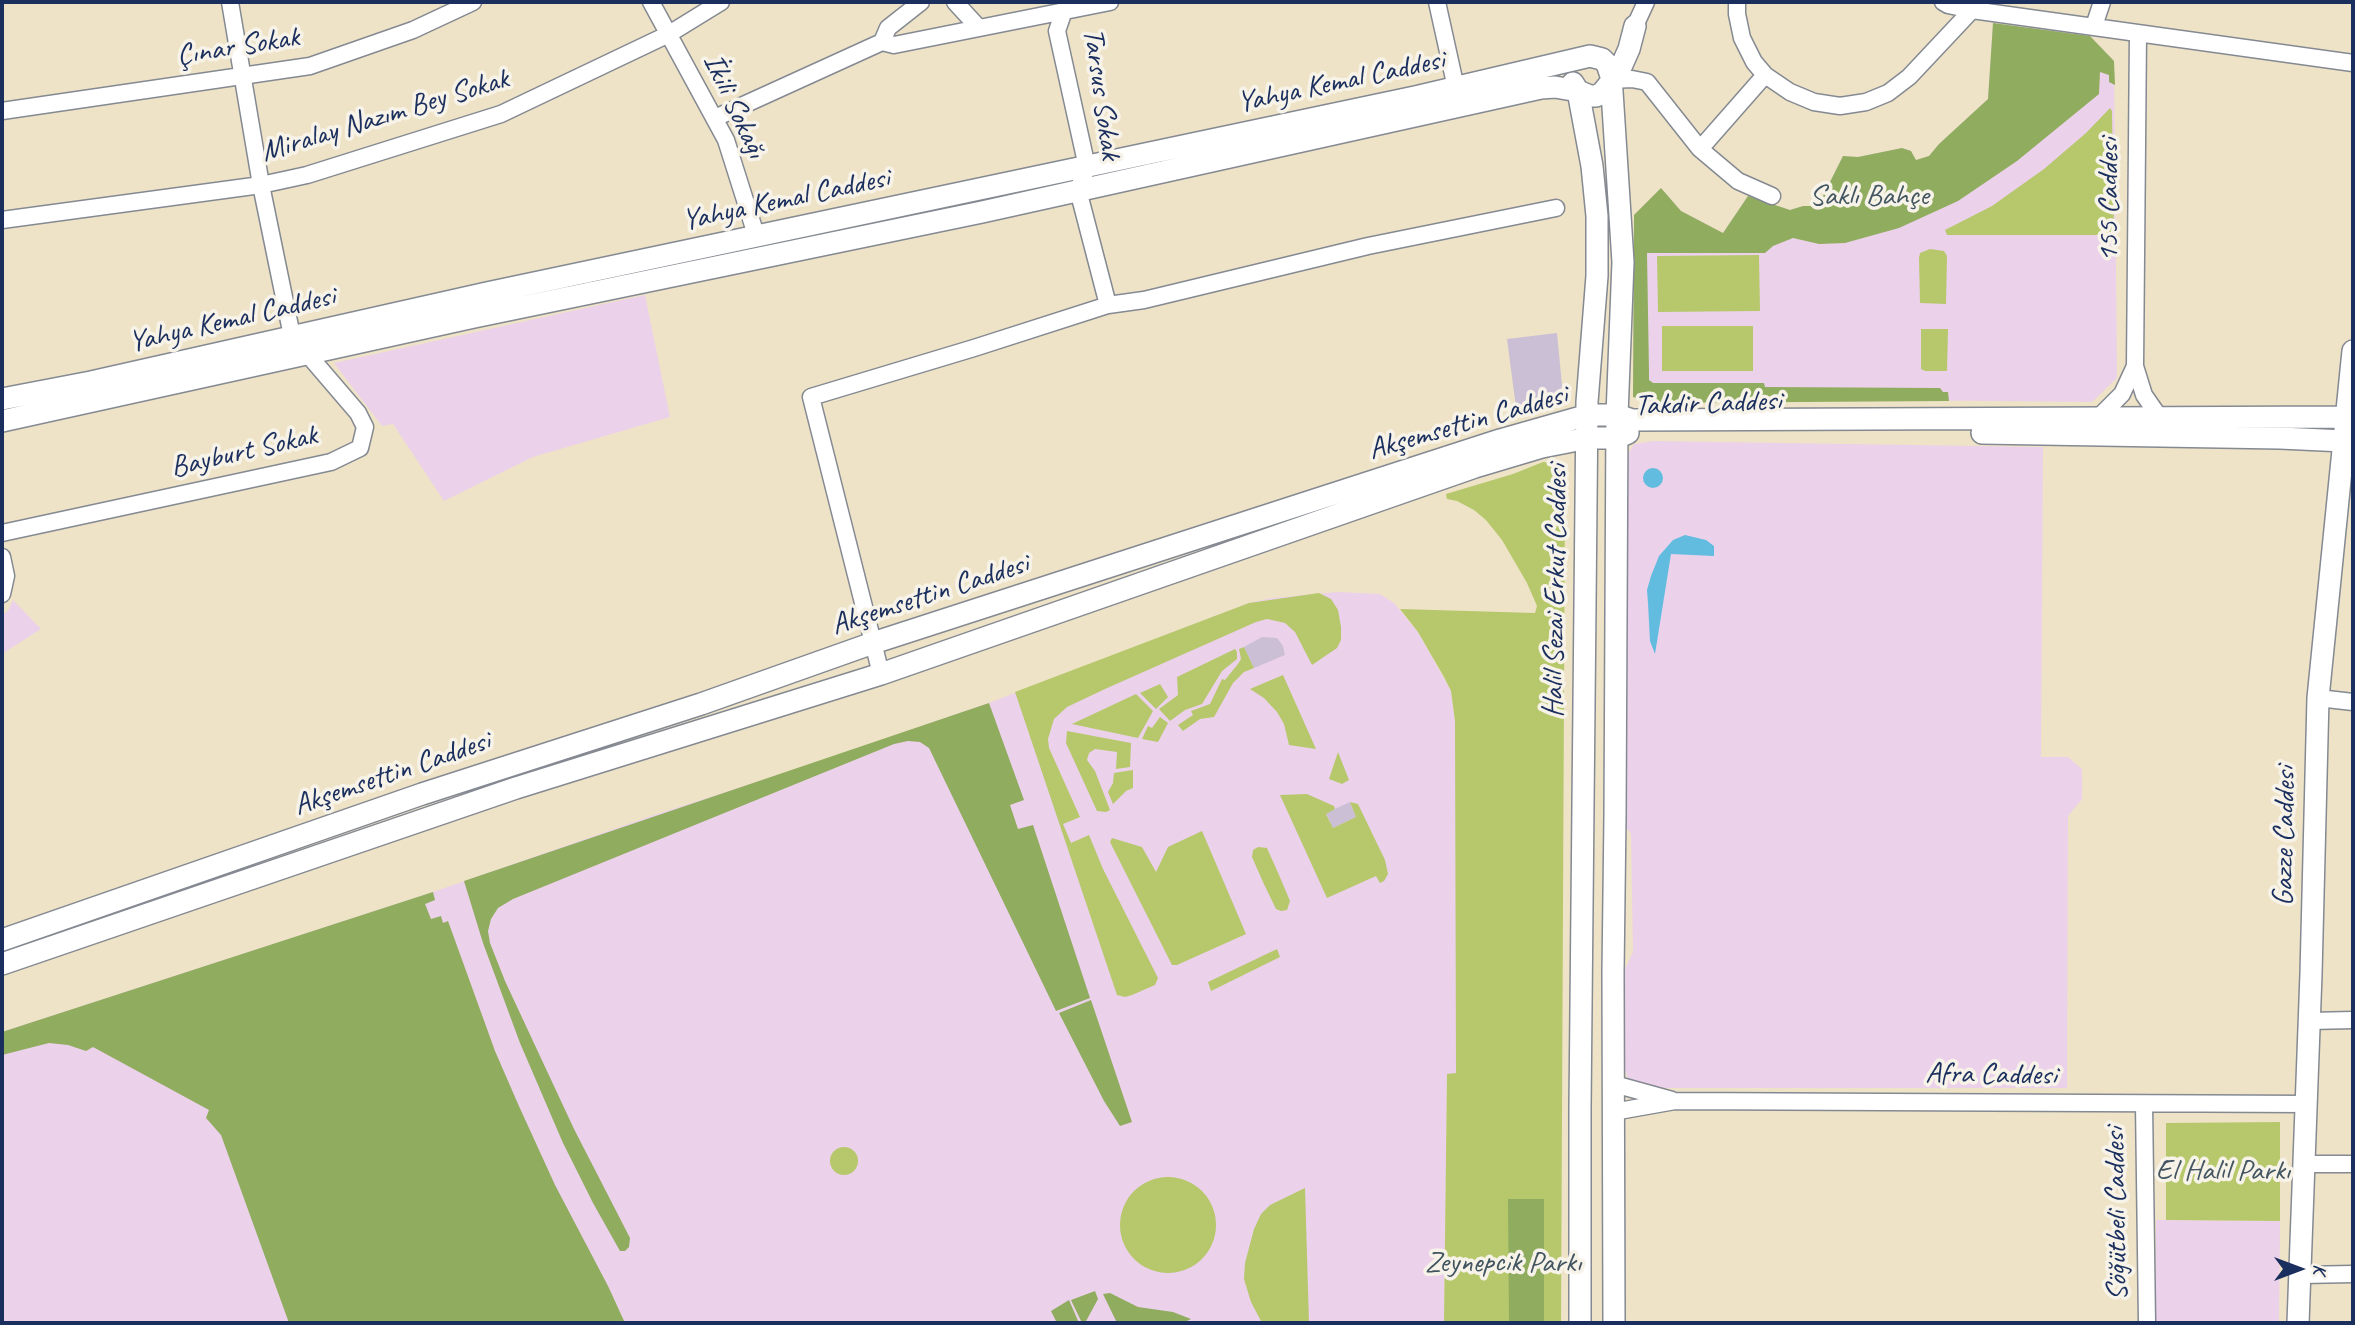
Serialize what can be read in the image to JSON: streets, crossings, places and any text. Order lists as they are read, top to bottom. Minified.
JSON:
{"streets":{"main road":["Yahya Kemal Caddesi","Takdir Caddesi","Akşemsettin Caddesi","Halil Sezai Erkut Caddesi","Gazze Caddesi"],"street":["Çınar Sokak","Tarsus Sokak","İkili Sokağı","Miralay Nazım Bey Sokak","155 Caddesi","Bayburt Sokak","Afra Caddesi","Söğütbeli Caddesi"]},"crossings":[["Yahya Kemal Caddesi","Tarsus Sokak"],["Yahya Kemal Caddesi","İkili Sokağı"],["Yahya Kemal Caddesi","Bayburt Sokak"],["İkili Sokağı","Miralay Nazım Bey Sokak"],["155 Caddesi","Takdir Caddesi"],["Takdir Caddesi","Halil Sezai Erkut Caddesi"],["Takdir Caddesi","Gazze Caddesi"],["Akşemsettin Caddesi","Halil Sezai Erkut Caddesi"],["Halil Sezai Erkut Caddesi","Afra Caddesi"],["Gazze Caddesi","Afra Caddesi"],["Afra Caddesi","Söğütbeli Caddesi"]],"parks":["Saklı Bahçe","El Halil Parkı","Zeynepcik Parkı"],"north":"right"}
